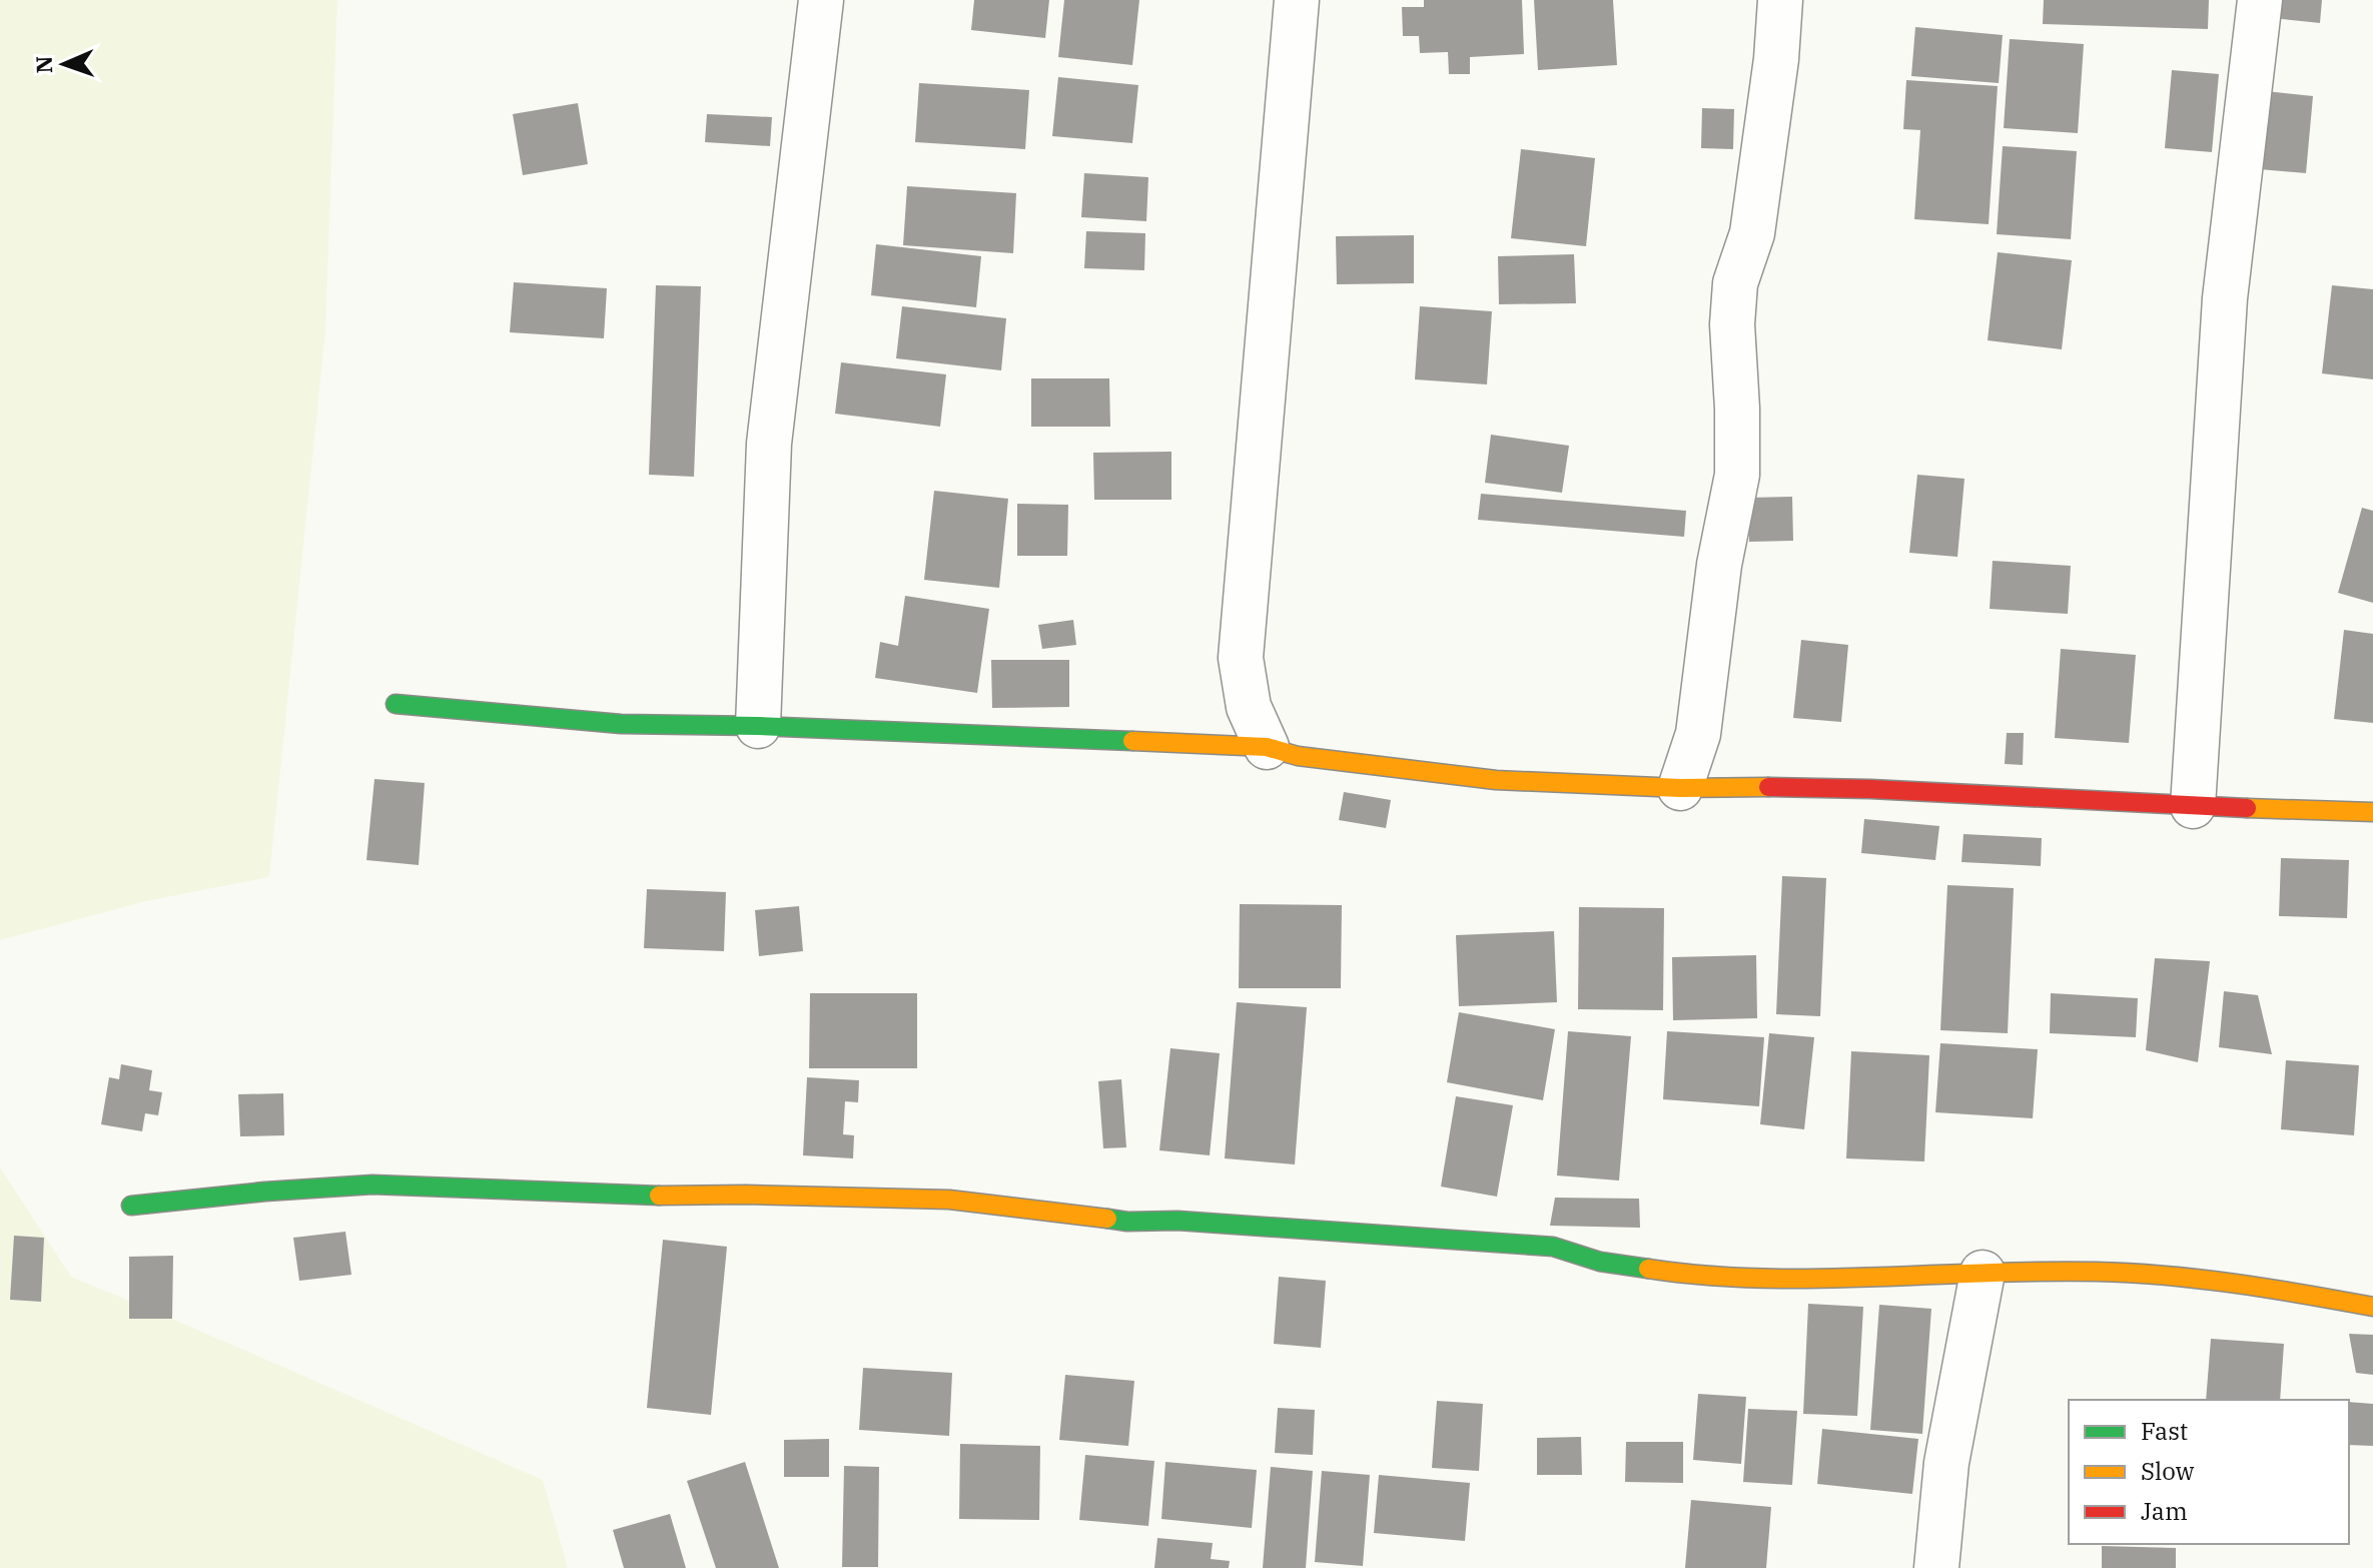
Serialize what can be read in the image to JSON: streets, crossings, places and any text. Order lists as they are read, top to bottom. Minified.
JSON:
{"legend":["Fast","Slow","Jam"],"north":"left"}
